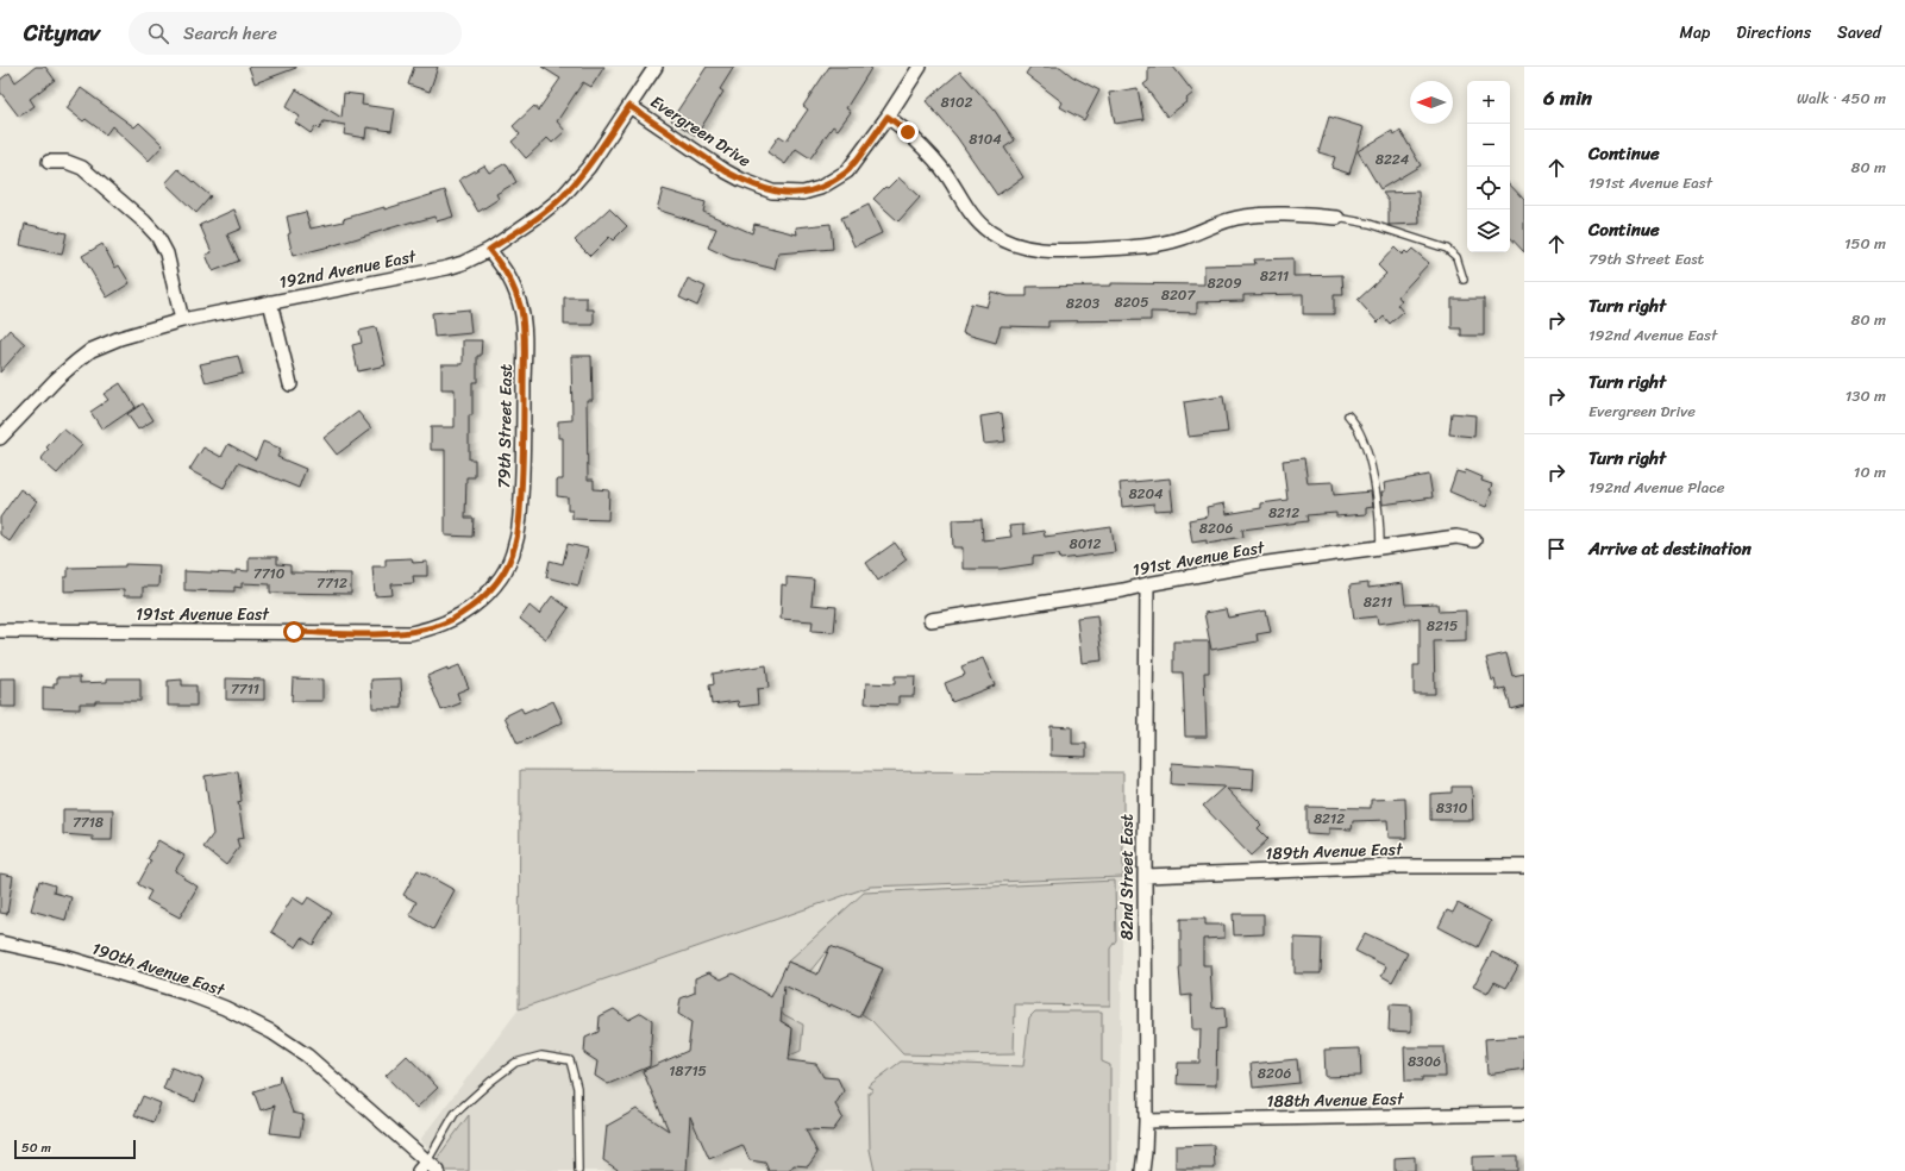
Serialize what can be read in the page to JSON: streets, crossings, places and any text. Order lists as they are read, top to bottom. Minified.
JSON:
{"streets":{"street":["Evergreen Drive","192nd Avenue East","79th Street East","191st Avenue East","189th Avenue East","82nd Street East","190th Avenue East","188th Avenue East"]},"crossings":[["Evergreen Drive","192nd Avenue East"],["192nd Avenue East","79th Street East"],["79th Street East","191st Avenue East"],["191st Avenue East","82nd Street East"],["189th Avenue East","82nd Street East"],["82nd Street East","188th Avenue East"]],"house_numbers":["8102","8104","8224","8211","8209","8207","8205","8203","8204","8212","8206","8012","7710","7712","8211","8215","7711","8310","8212","7718","8306","18715","8206"],"scale_bar":"50 m","north":"left","page":{"header":"Citynav","search":"Search here","nav":["Map","Directions","Saved"],"heading":["6 min","Walk · 450 m"],"map_buttons":["+","−"],"list":[["Continue","191st Avenue East","80 m"],["Continue","79th Street East","150 m"],["Turn right","192nd Avenue East","80 m"],["Turn right","Evergreen Drive","130 m"],["Turn right","192nd Avenue Place","10 m"],"Arrive at destination"],"scale":"50 m"}}
